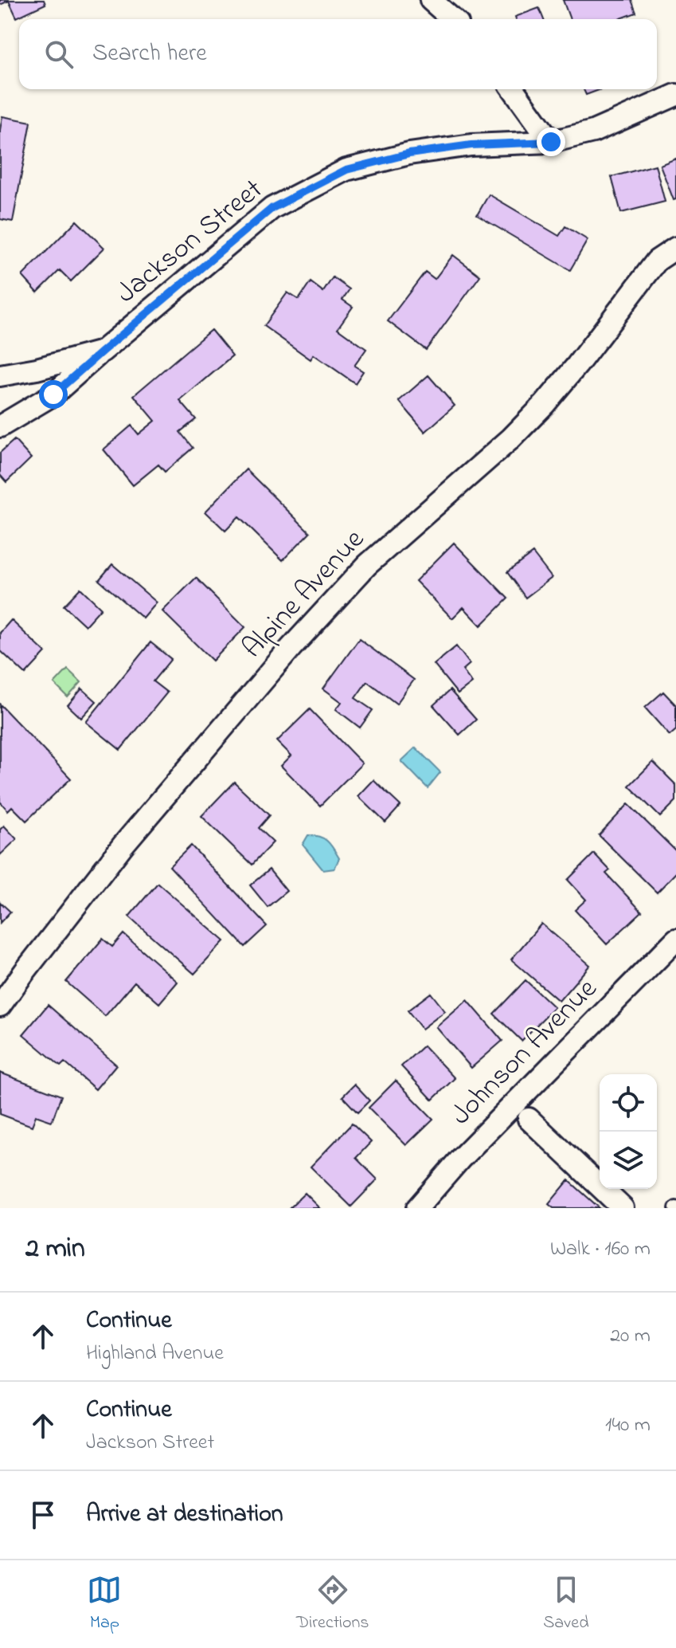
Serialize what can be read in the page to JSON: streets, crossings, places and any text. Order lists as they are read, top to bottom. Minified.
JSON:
{"streets":{"street":["Jackson Street","Alpine Avenue","Johnson Avenue"]},"page":{"search":"Search here","heading":["2 min","Walk · 160 m"],"list":[["Continue","Highland Avenue","20 m"],["Continue","Jackson Street","140 m"],"Arrive at destination"],"nav":["Map","Directions","Saved"]}}
